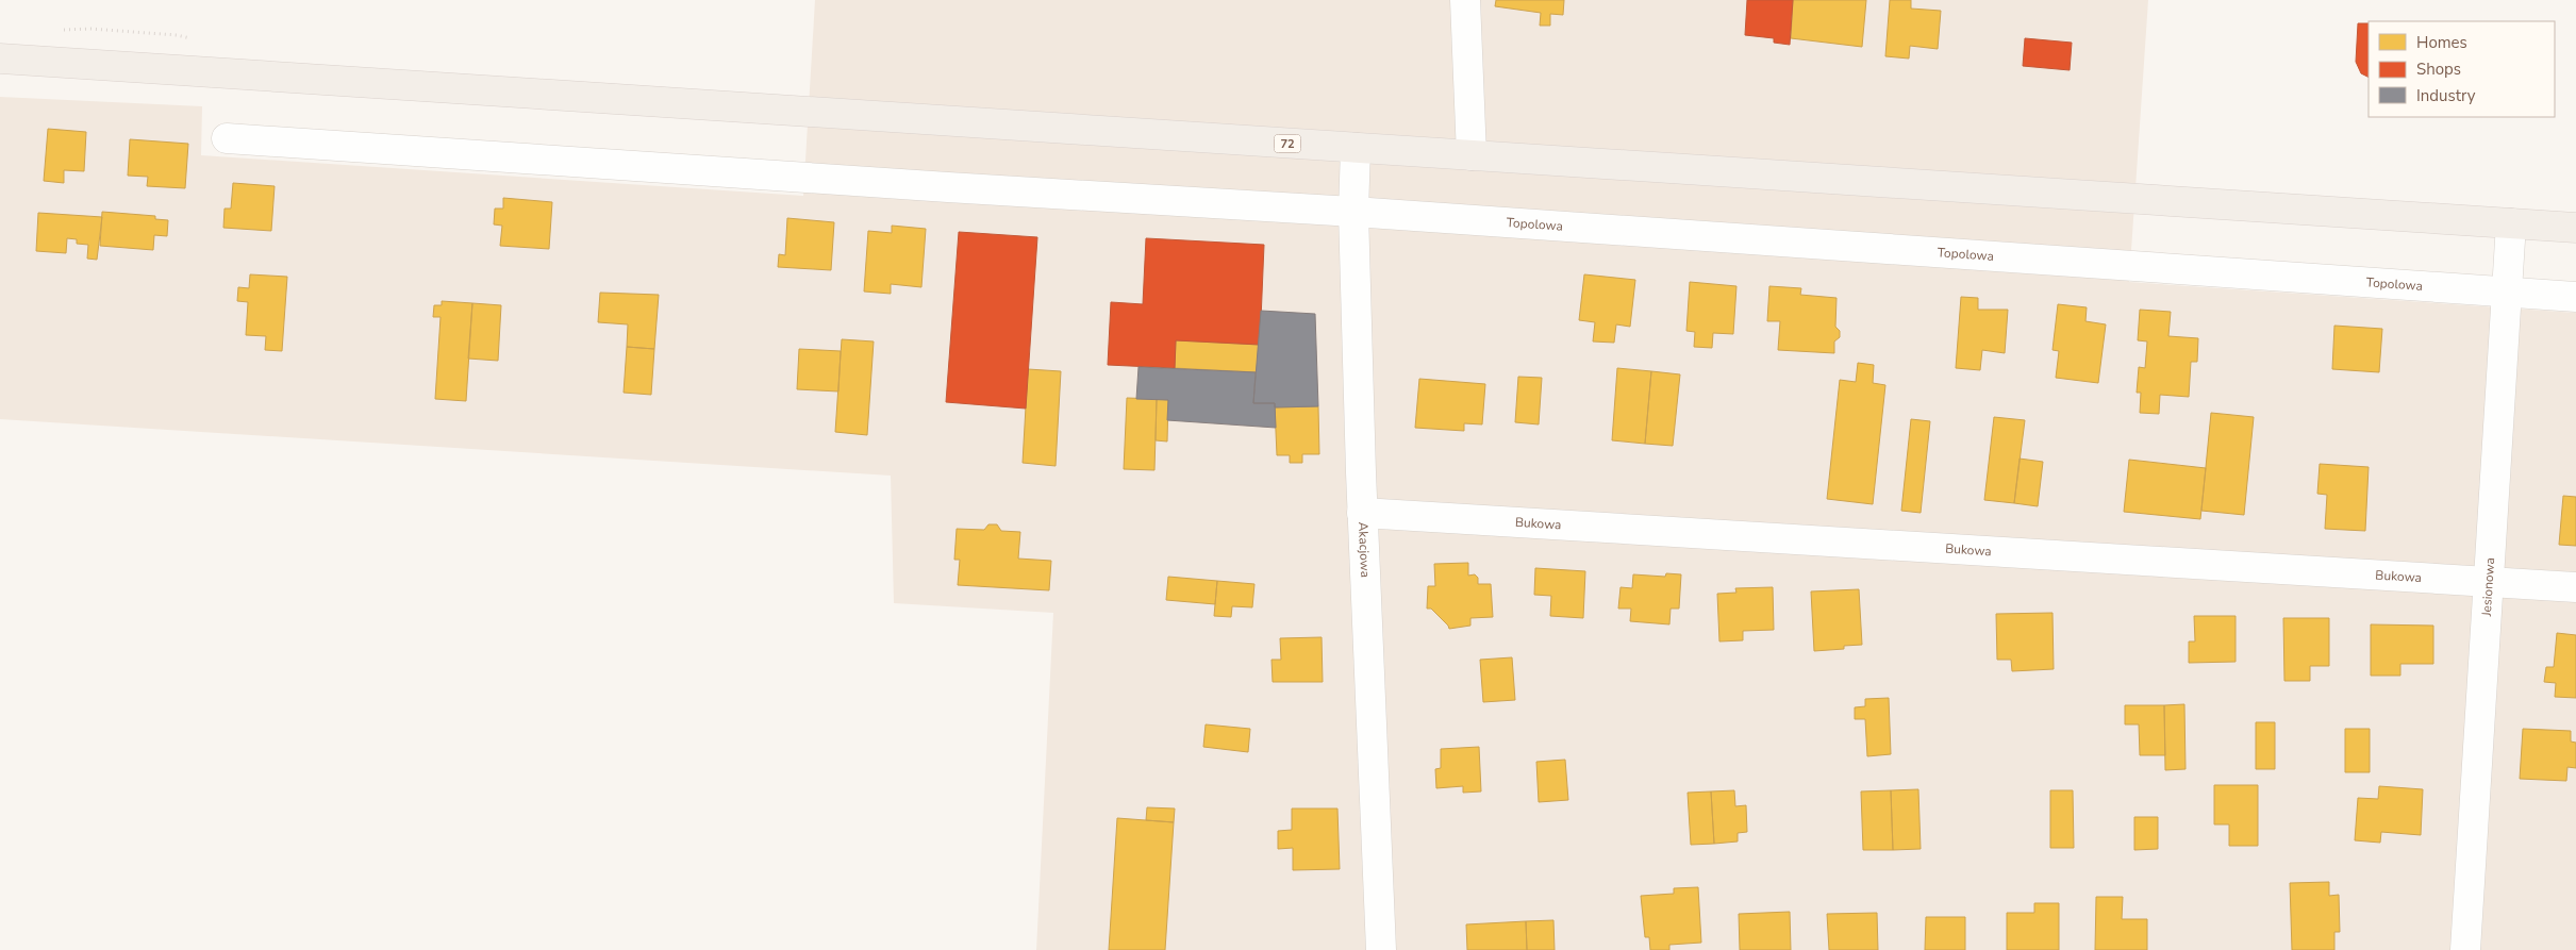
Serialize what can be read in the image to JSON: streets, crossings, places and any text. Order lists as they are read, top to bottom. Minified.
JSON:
{"streets":{"main road":["72"],"street":["Topolowa","Bukowa","Akacjowa","Jesionowa"]},"crossings":[["72","Akacjowa"],["72","Jesionowa"],["Topolowa","Akacjowa"],["Topolowa","Jesionowa"],["Bukowa","Akacjowa"],["Bukowa","Jesionowa"]],"legend":["Homes","Shops","Industry"]}
